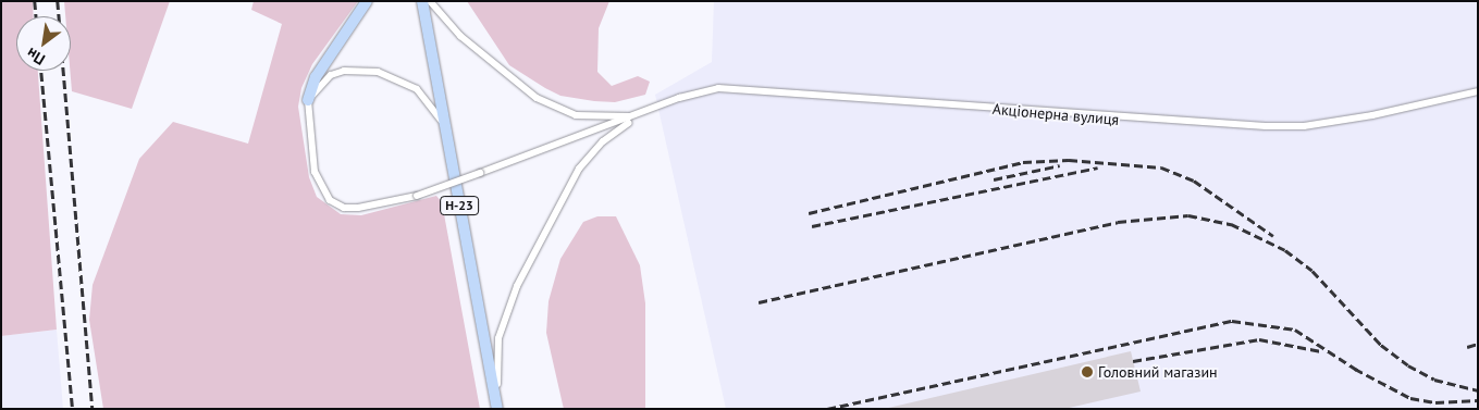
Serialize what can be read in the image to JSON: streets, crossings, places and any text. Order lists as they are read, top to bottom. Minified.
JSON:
{"streets":{"main road":["Н-23"],"street":["Акціонерна вулиця"]},"places":["Головний магазин"],"north":"bottom left"}
